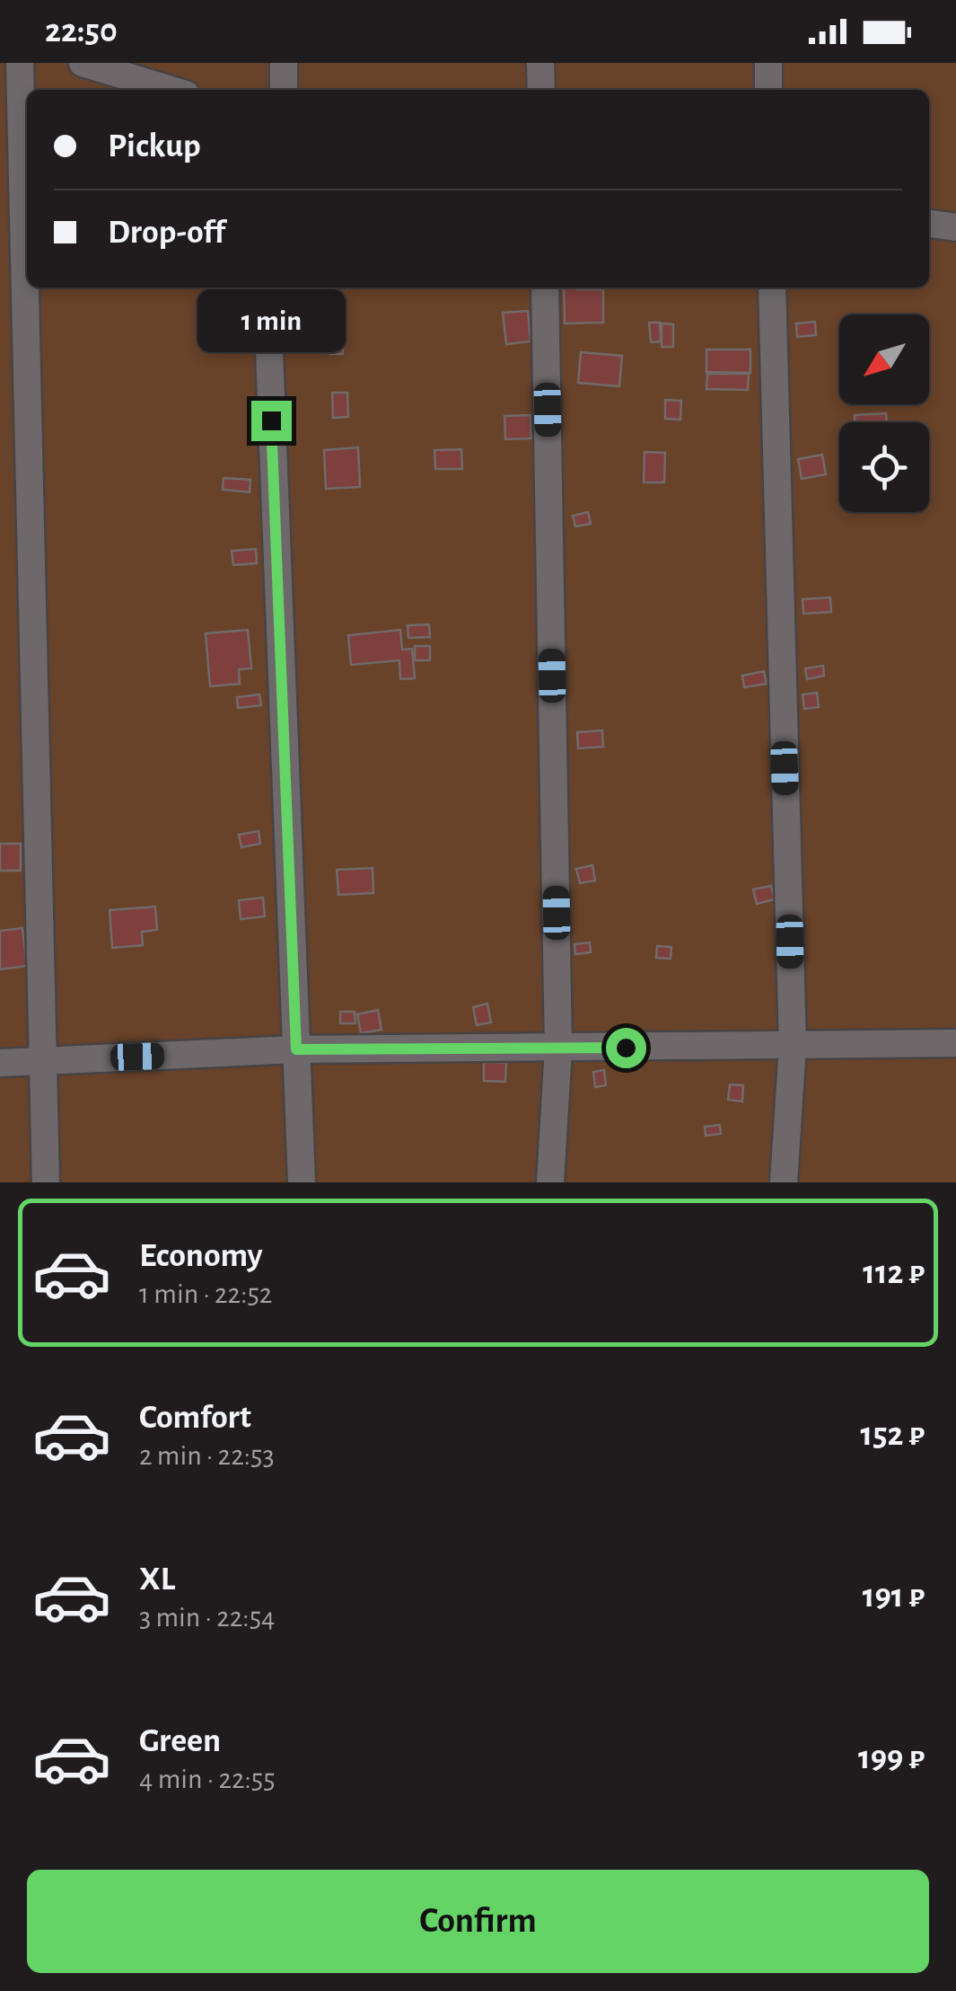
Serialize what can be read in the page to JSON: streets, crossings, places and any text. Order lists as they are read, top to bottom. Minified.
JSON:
{"north":"bottom left","page":{"status":"22:50","banner":["Pickup","Drop-off"],"bubble":"1 min","list":[{"name":"Economy","note":"1 min · 22:52","value":"112 ₽"},{"name":"Comfort","note":"2 min · 22:53","value":"152 ₽"},{"name":"XL","note":"3 min · 22:54","value":"191 ₽"},{"name":"Green","note":"4 min · 22:55","value":"199 ₽"}],"buttons":"Confirm"}}
